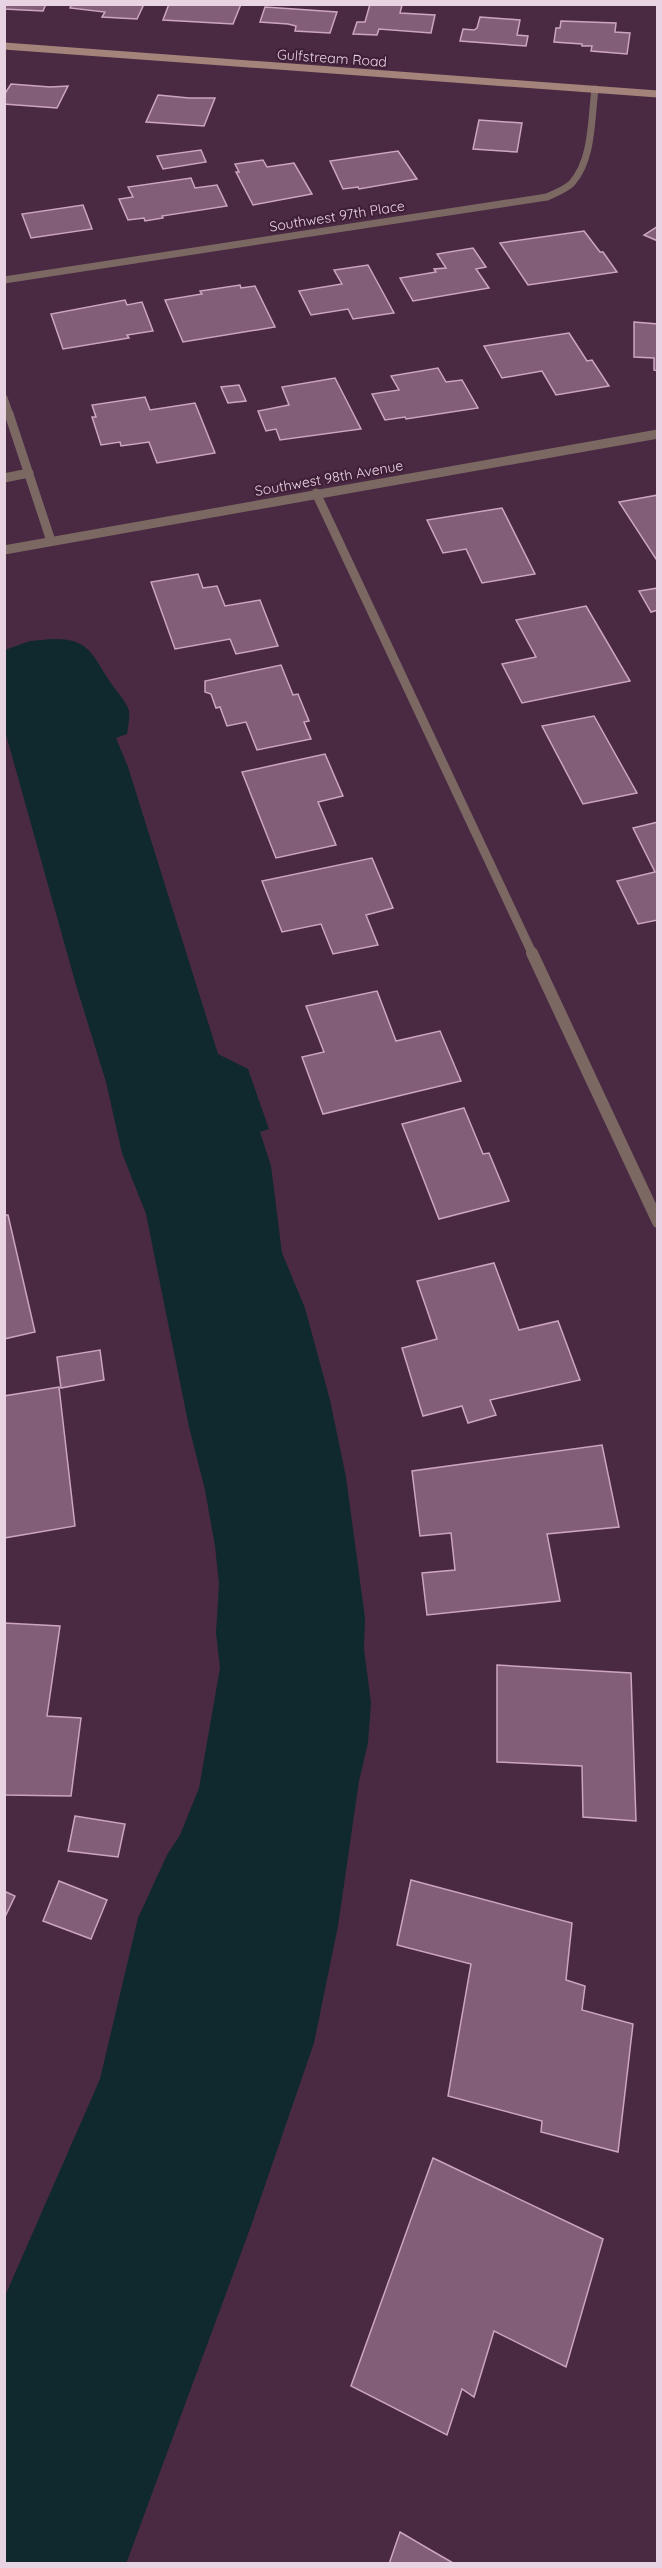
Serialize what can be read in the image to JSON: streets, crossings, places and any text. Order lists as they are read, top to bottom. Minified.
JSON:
{"streets":{"street":["Gulfstream Road","Southwest 97th Place","Southwest 98th Avenue"]},"crossings":[["Gulfstream Road","Southwest 97th Place"]]}
